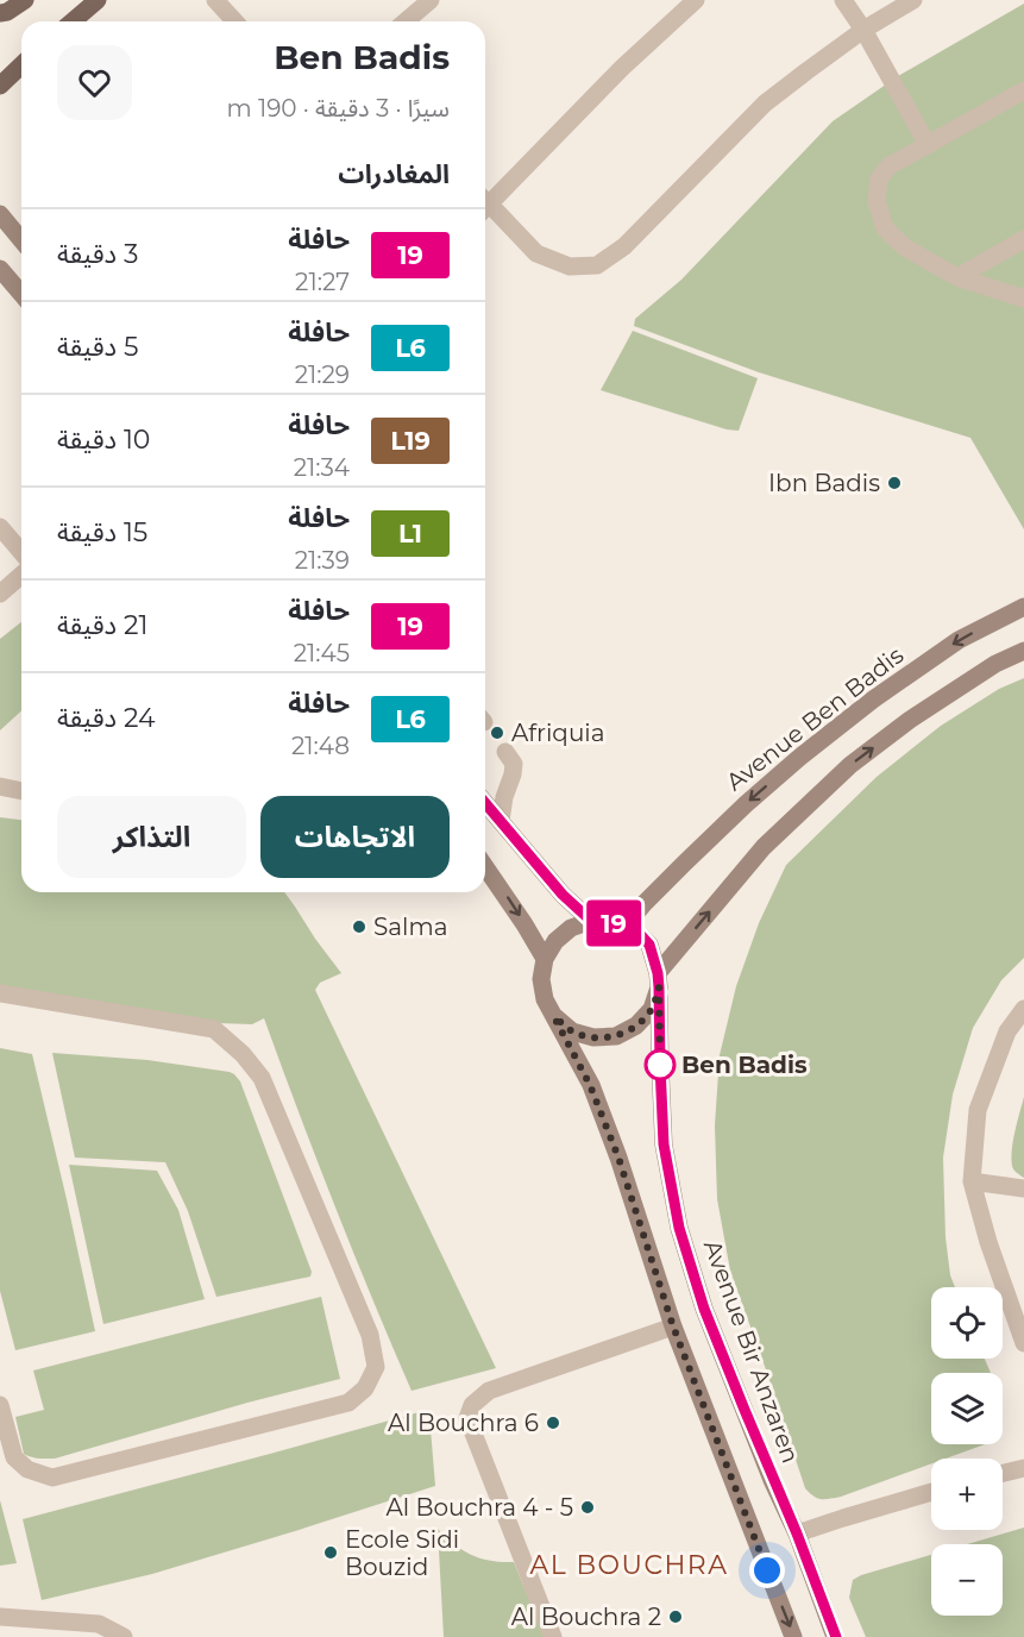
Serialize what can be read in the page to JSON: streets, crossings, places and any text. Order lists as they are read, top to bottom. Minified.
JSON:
{"streets":{"main road":["Avenue Ben Badis","Avenue Bir Anzaren"]},"crossings":[["Avenue Ben Badis","Avenue Bir Anzaren"]],"districts":["AL BOUCHRA"],"places":["Ibn Badis","Afriquia","Salma","Ben Badis","Al Bouchra 6","Al Bouchra 4 - 5","Ecole Sidi Bouzid","Al Bouchra 2"],"lines":["bus line 19"],"page":{"on_map":"19","heading":[["Ben Badis","سيرًا · 3 دقيقة · 190 m"],"المغادرات"],"list":[{"mark":"19","name":"حافلة","note":"21:27","value":"3 دقيقة"},{"mark":"L6","name":"حافلة","note":"21:29","value":"5 دقيقة"},{"mark":"L19","name":"حافلة","note":"21:34","value":"10 دقيقة"},{"mark":"L1","name":"حافلة","note":"21:39","value":"15 دقيقة"},{"mark":"19","name":"حافلة","note":"21:45","value":"21 دقيقة"},{"mark":"L6","name":"حافلة","note":"21:48","value":"24 دقيقة"}],"buttons":["الاتجاهات","التذاكر"],"map_buttons":["+","−"]}}
